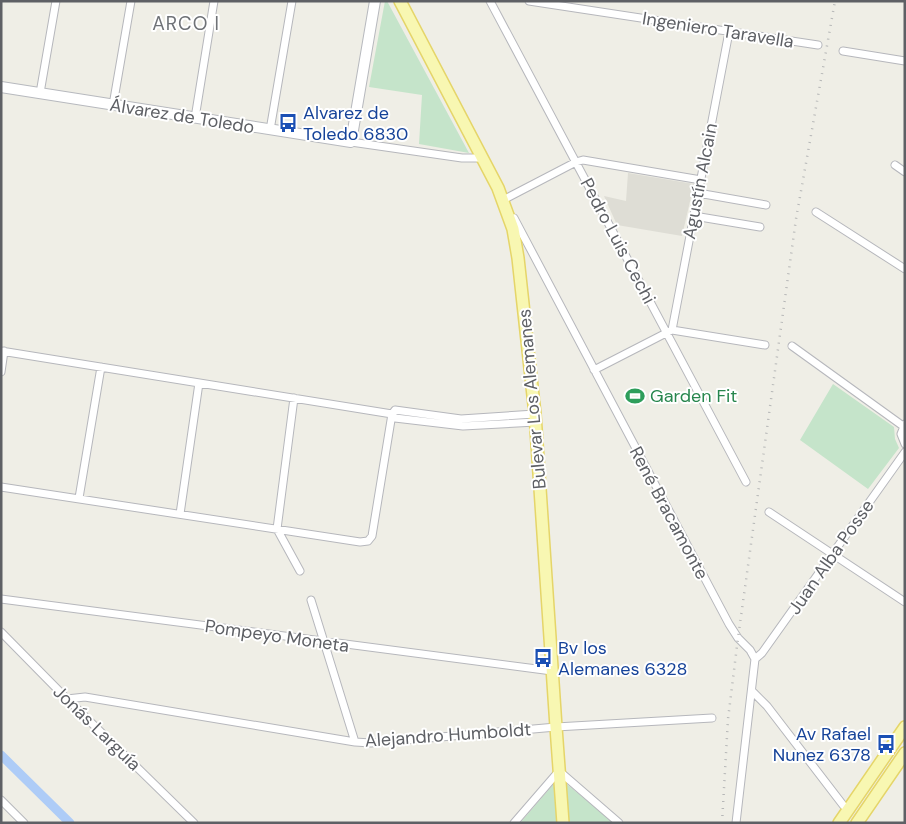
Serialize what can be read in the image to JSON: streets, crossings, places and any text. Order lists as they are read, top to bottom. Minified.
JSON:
{"streets":{"main road":["Álvarez de Toledo","Bulevar Los Alemanes"],"street":["Ingeniero Taravella","Agustín Alcain","Pedro Luis Cechi","René Bracamonte","Juan Alba Posse","Pompeyo Moneta","Jonás Larguía","Alejandro Humboldt"]},"crossings":[["Ingeniero Taravella","Agustín Alcain"],["Álvarez de Toledo","Bulevar Los Alemanes"],["Agustín Alcain","Pedro Luis Cechi"],["Bulevar Los Alemanes","René Bracamonte"],["Bulevar Los Alemanes","Pompeyo Moneta"],["Bulevar Los Alemanes","Alejandro Humboldt"],["René Bracamonte","Juan Alba Posse"],["Jonás Larguía","Alejandro Humboldt"]],"districts":["ARCO I"],"places":{"bus stop":["Alvarez de Toledo 6830","Bv los Alemanes 6328","Av Rafael Nunez 6378"],"sports":["Garden Fit"]}}
